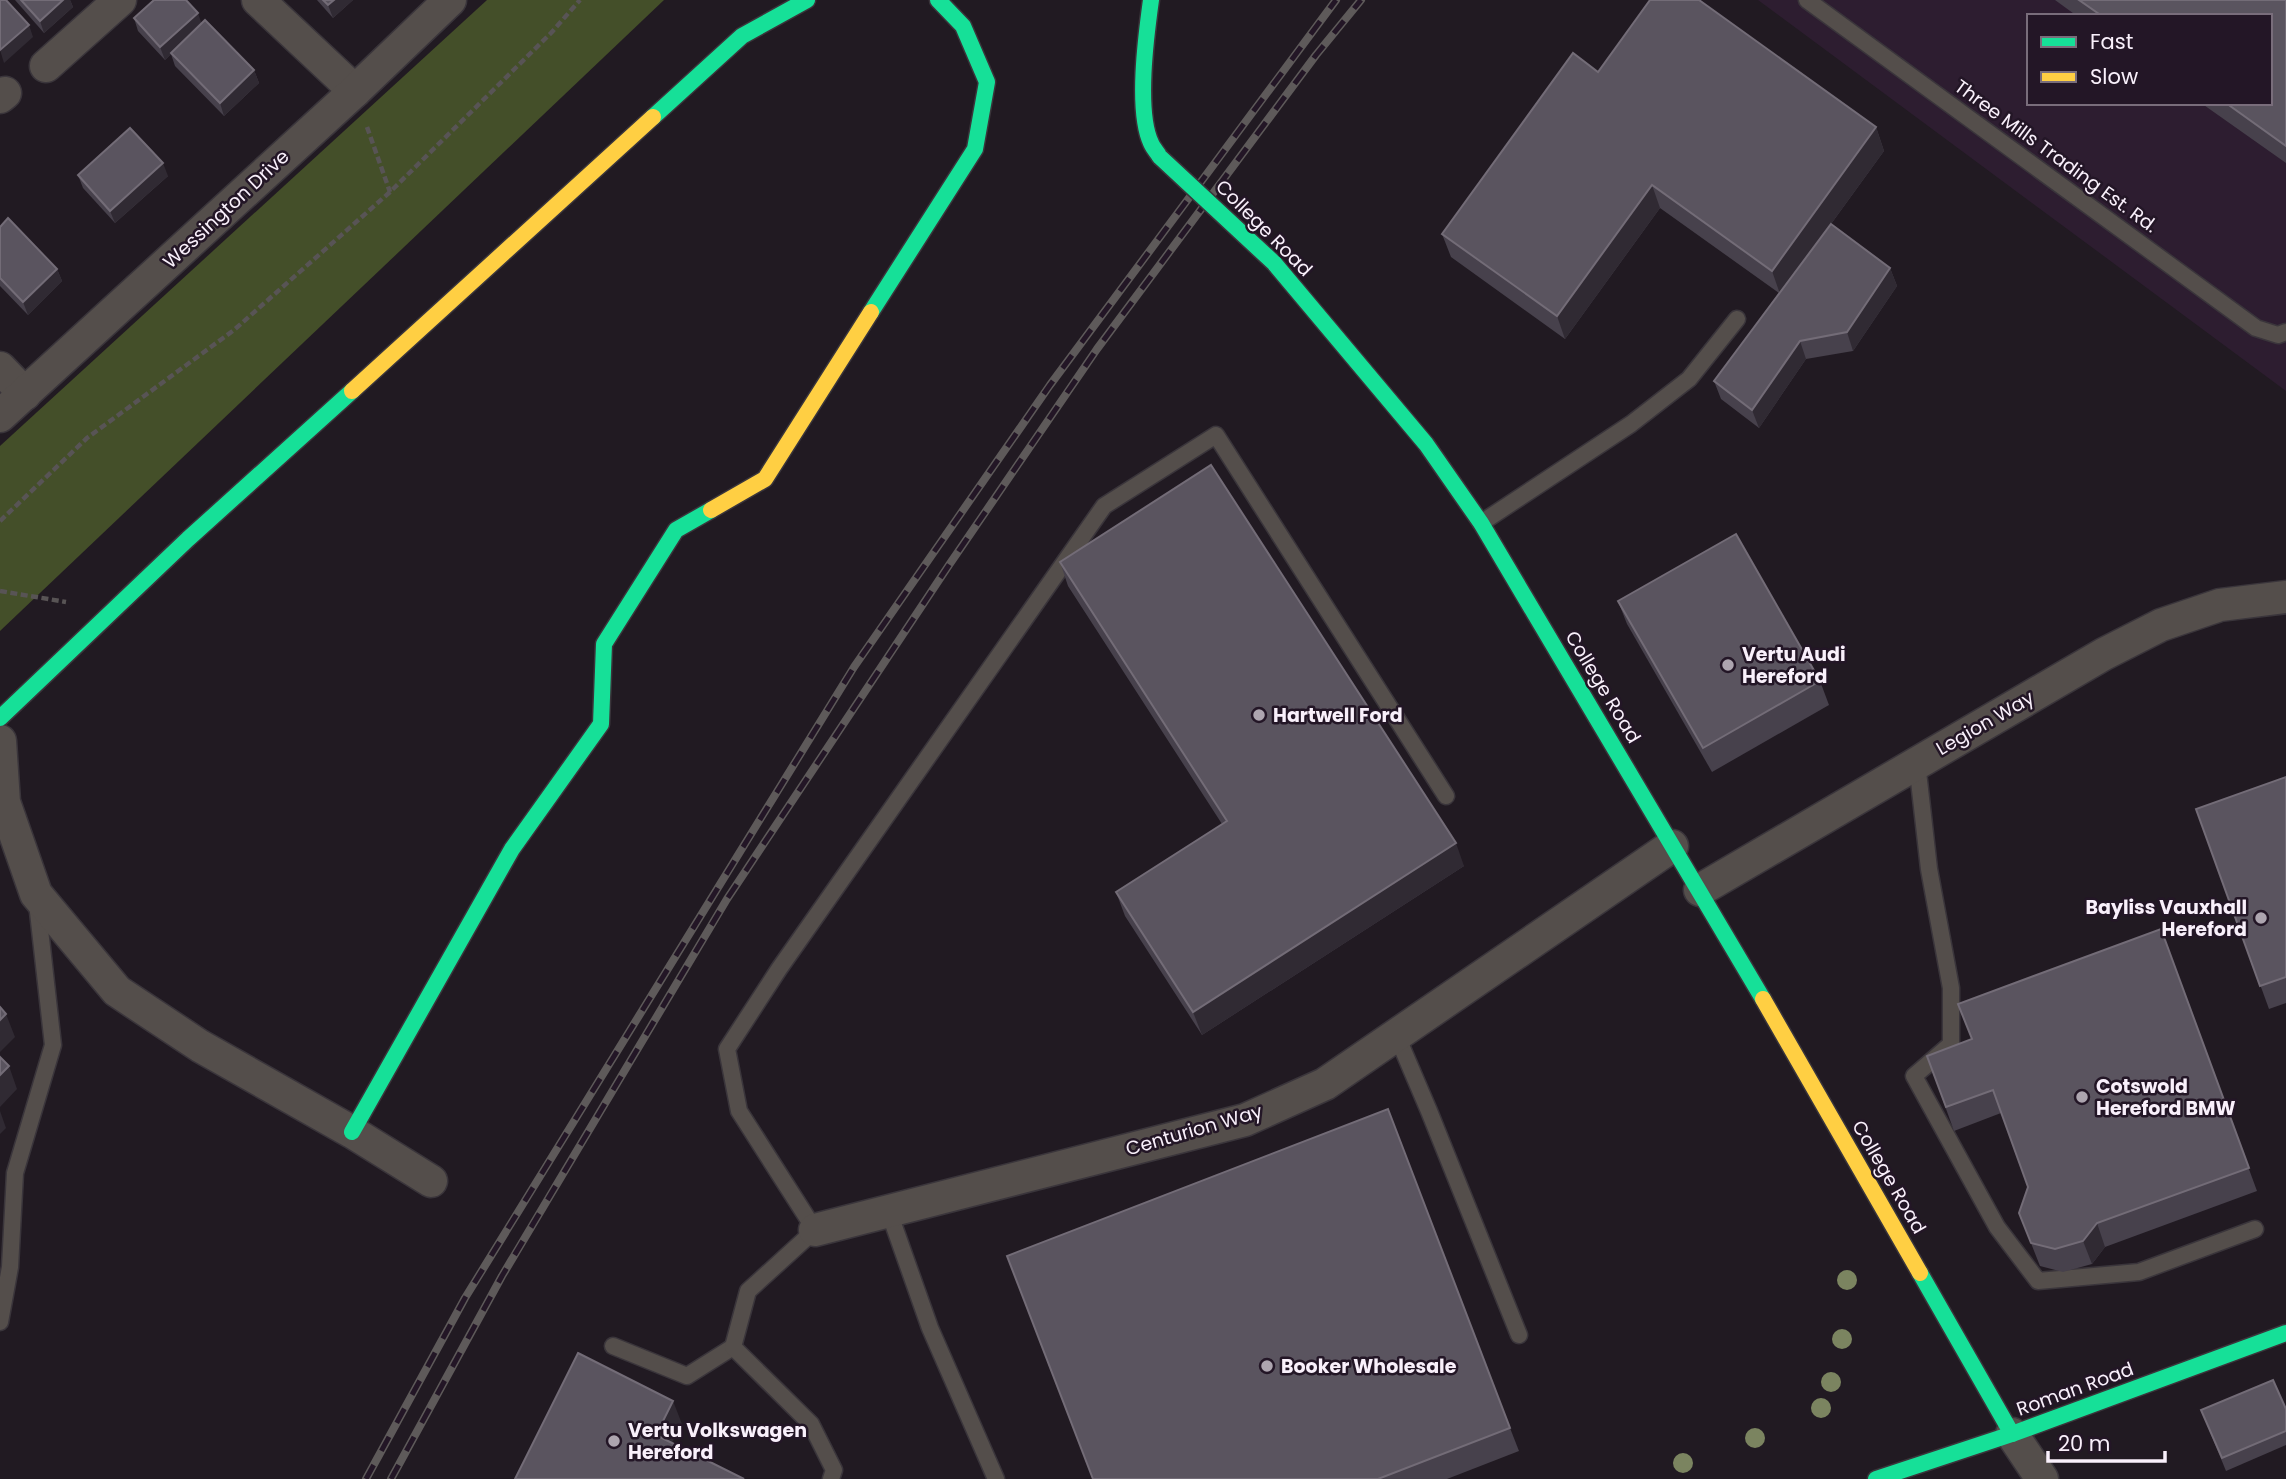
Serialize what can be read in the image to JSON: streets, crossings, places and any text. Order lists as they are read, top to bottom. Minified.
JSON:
{"streets":{"street":["Wessington Drive","College Road","Legion Way","Centurion Way","Roman Road"],"lane":["Three Mills Trading Est. Rd."]},"crossings":[["College Road","Legion Way"],["College Road","Centurion Way"],["College Road","Roman Road"]],"places":["Vertu Audi Hereford","Hartwell Ford","Bayliss Vauxhall Hereford","Cotswold Hereford BMW","Booker Wholesale","Vertu Volkswagen Hereford"],"legend":["Fast","Slow"],"scale_bar":"20 m"}
